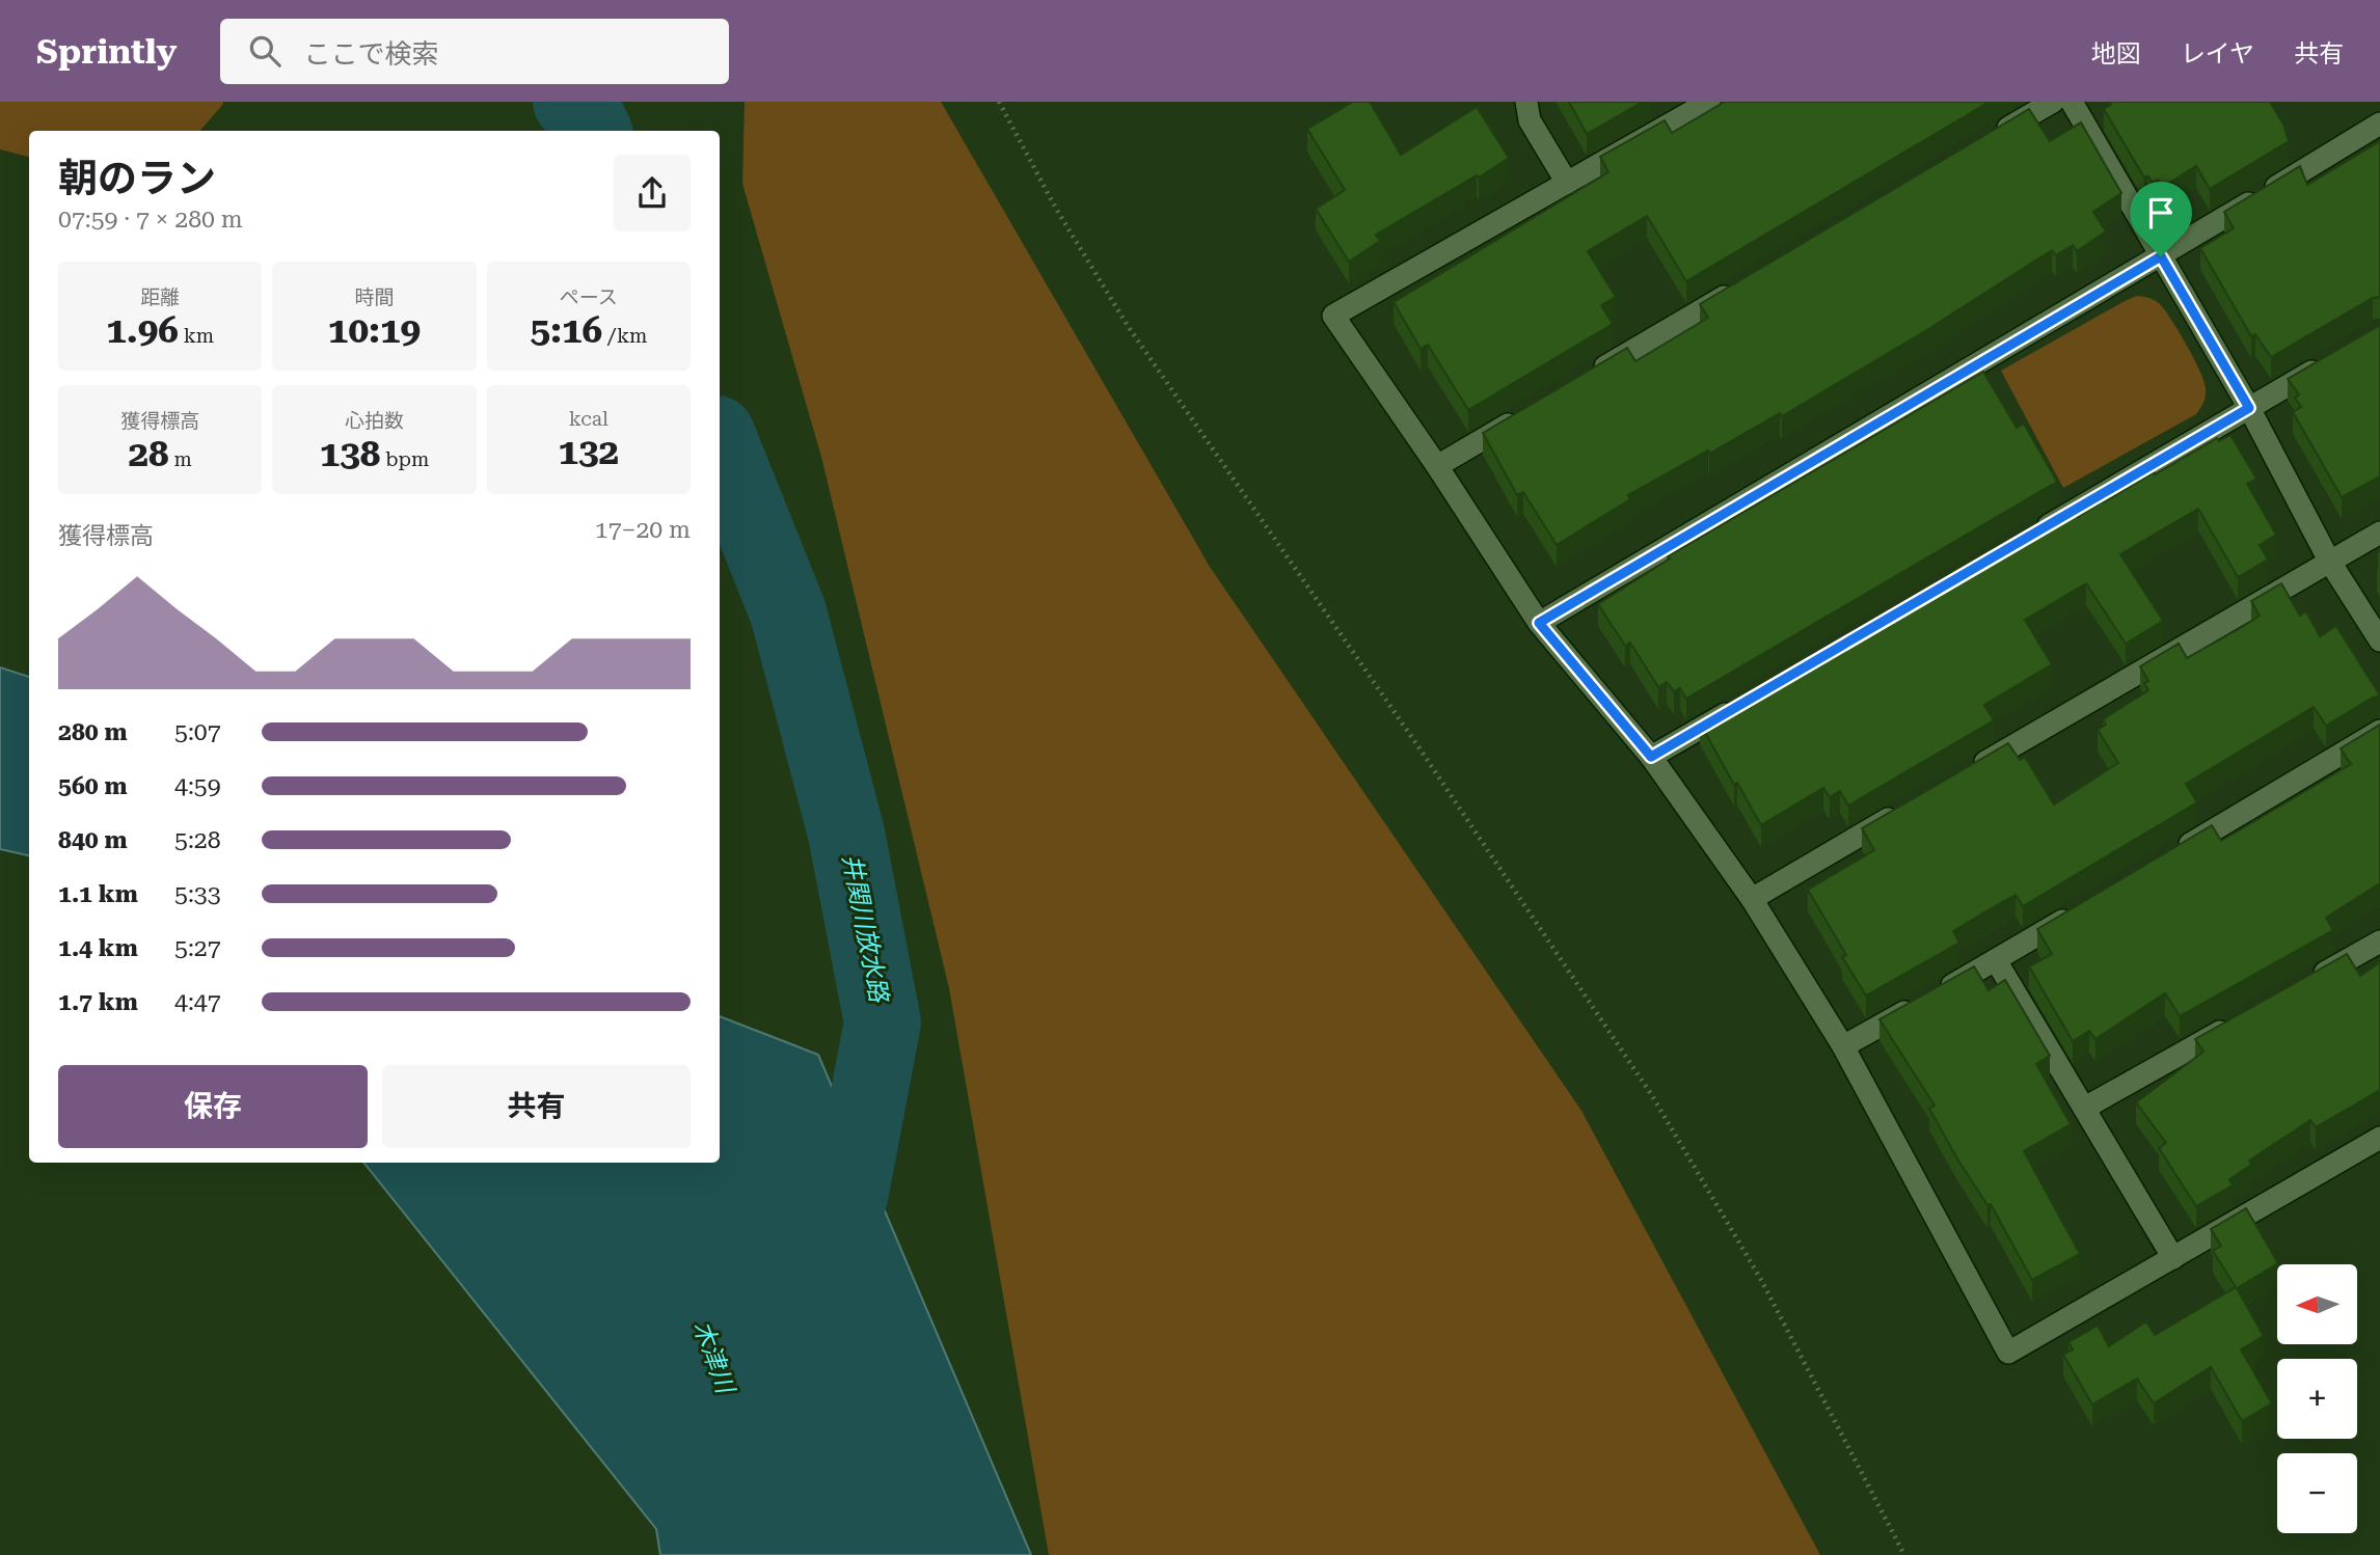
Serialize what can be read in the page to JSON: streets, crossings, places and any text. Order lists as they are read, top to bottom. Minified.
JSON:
{"water":["井関川放水路","木津川"],"north":"left","page":{"header":"Sprintly","search":"ここで検索","nav":["地図","レイヤ","共有"],"heading":["朝のラン","07:59 · 7 × 280 m"],"stats":[["距離","1.96 km"],["時間","10:19"],["ペース","5:16 /km"],["獲得標高","28 m"],["心拍数","138 bpm"],["kcal","132"]],"chart":["獲得標高","17–20 m"],"list":[{"name":"280 m","note":"5:07"},{"name":"560 m","note":"4:59"},{"name":"840 m","note":"5:28"},{"name":"1.1 km","note":"5:33"},{"name":"1.4 km","note":"5:27"},{"name":"1.7 km","note":"4:47"}],"buttons":["保存","共有"],"map_buttons":["+","−"]}}
